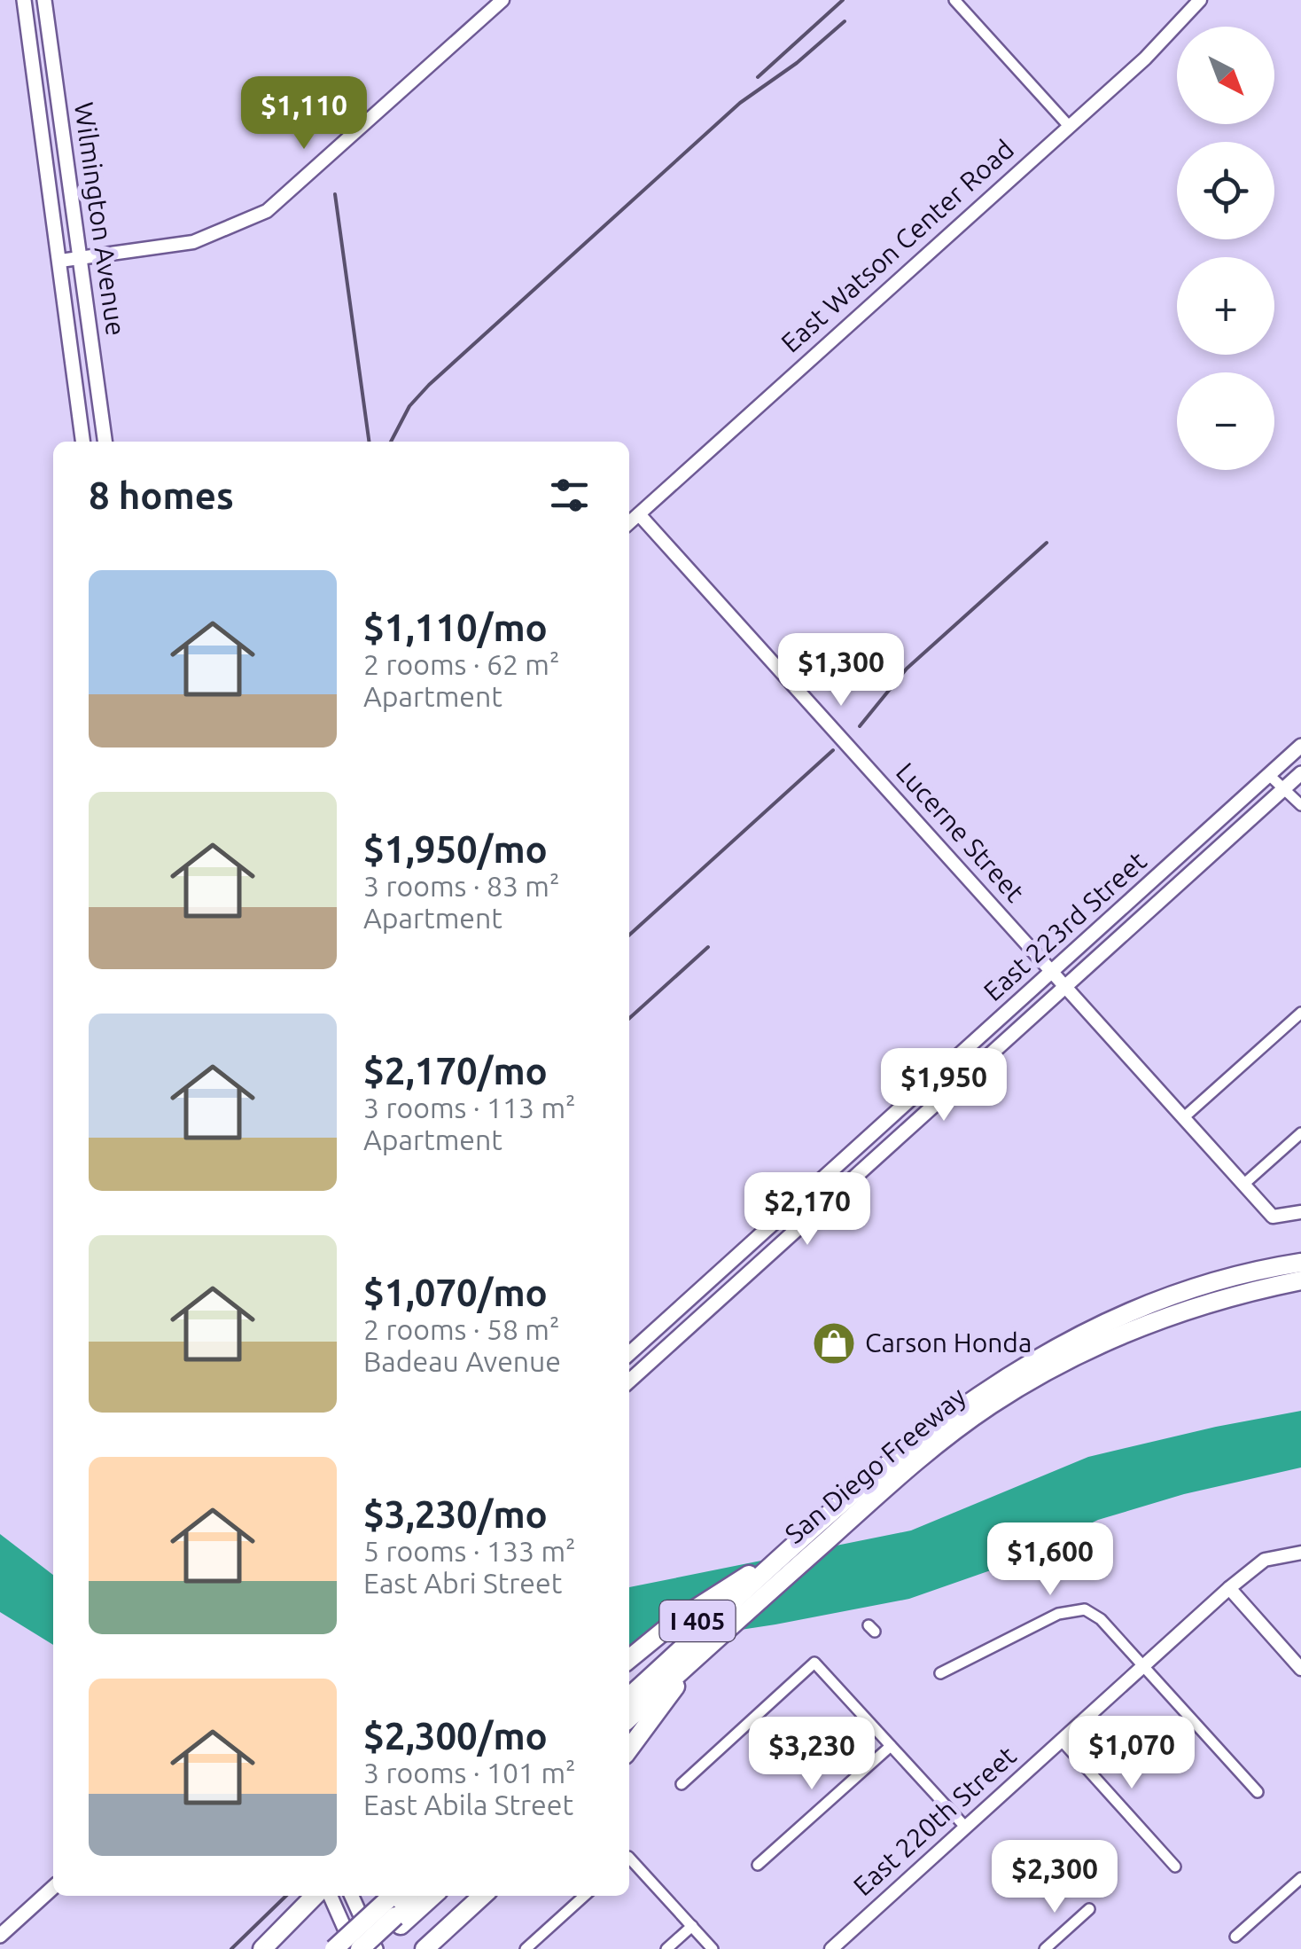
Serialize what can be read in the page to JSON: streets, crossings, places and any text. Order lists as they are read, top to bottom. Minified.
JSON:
{"streets":{"highway":["San Diego Freeway","I 405"],"main road":["Wilmington Avenue","East 223rd Street"],"street":["East Watson Center Road","Lucerne Street","East 220th Street"]},"crossings":[["East Watson Center Road","Lucerne Street"],["Lucerne Street","East 223rd Street"]],"places":{"shop":["Carson Honda"]},"north":"bottom right","page":{"map_buttons":["+","−"],"price":["$1,110","$1,300","$1,950","$2,170","$1,600","$1,070","$3,230","$2,300"],"heading":"8 homes","list":[{"name":"$1,110/mo","note":"2 rooms · 62 m² · Apartment"},{"name":"$1,950/mo","note":"3 rooms · 83 m² · Apartment"},{"name":"$2,170/mo","note":"3 rooms · 113 m² · Apartment"},{"name":"$1,070/mo","note":"2 rooms · 58 m² · Badeau Avenue"},{"name":"$3,230/mo","note":"5 rooms · 133 m² · East Abri Street"},{"name":"$2,300/mo","note":"3 rooms · 101 m² · East Abila Street"}]}}
